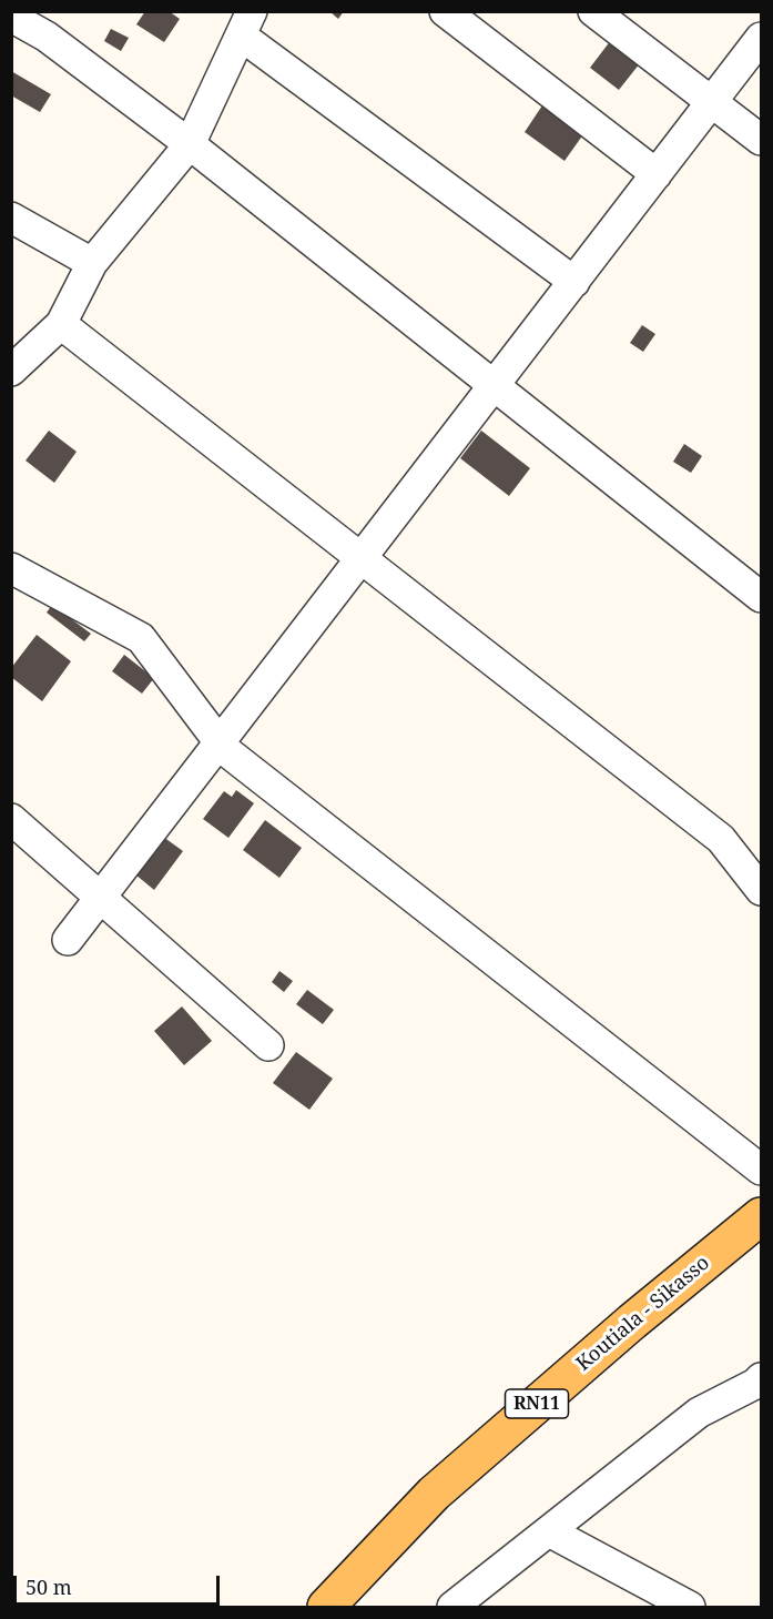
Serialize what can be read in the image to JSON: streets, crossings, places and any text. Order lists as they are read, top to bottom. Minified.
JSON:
{"streets":{"main road":["Koutiala - Sikasso","RN11"]},"scale_bar":"50 m"}
